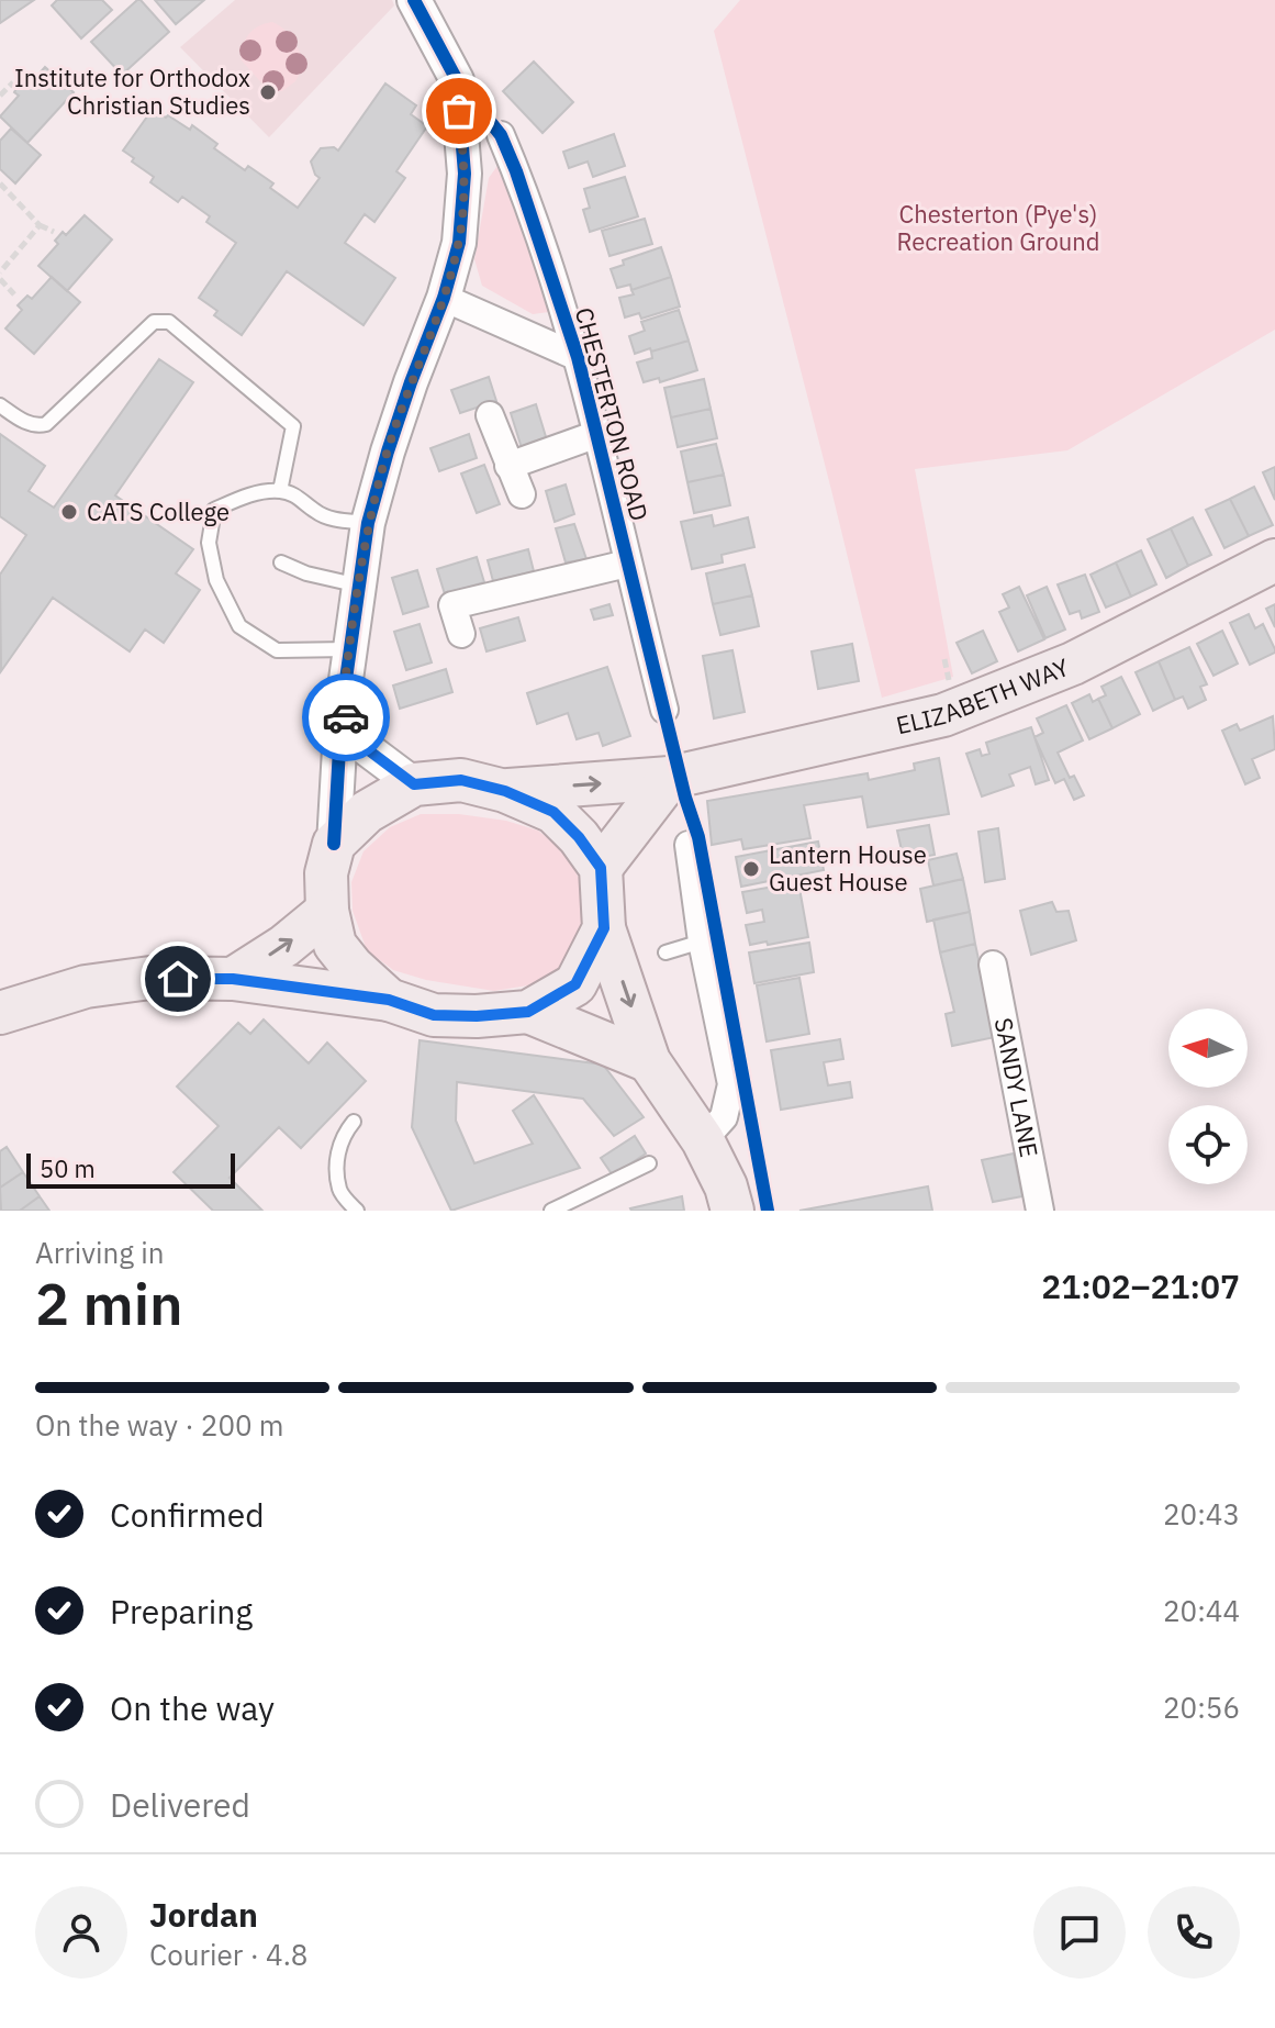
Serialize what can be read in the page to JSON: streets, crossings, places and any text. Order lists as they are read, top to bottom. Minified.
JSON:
{"streets":{"main road":["ELIZABETH WAY"],"street":["CHESTERTON ROAD","SANDY LANE"]},"parks":["Chesterton (Pye's) Recreation Ground"],"places":["Institute for Orthodox Christian Studies","CATS College","Lantern House Guest House"],"scale_bar":"50 m","north":"left","page":{"scale":"50 m","heading":["2 min","Arriving in","21:02–21:07"],"panel":["Jordan","Courier · 4.8"],"bar":"On the way · 200 m","list":[["Confirmed","20:43"],["Preparing","20:44"],["On the way","20:56"],"Delivered"]}}
